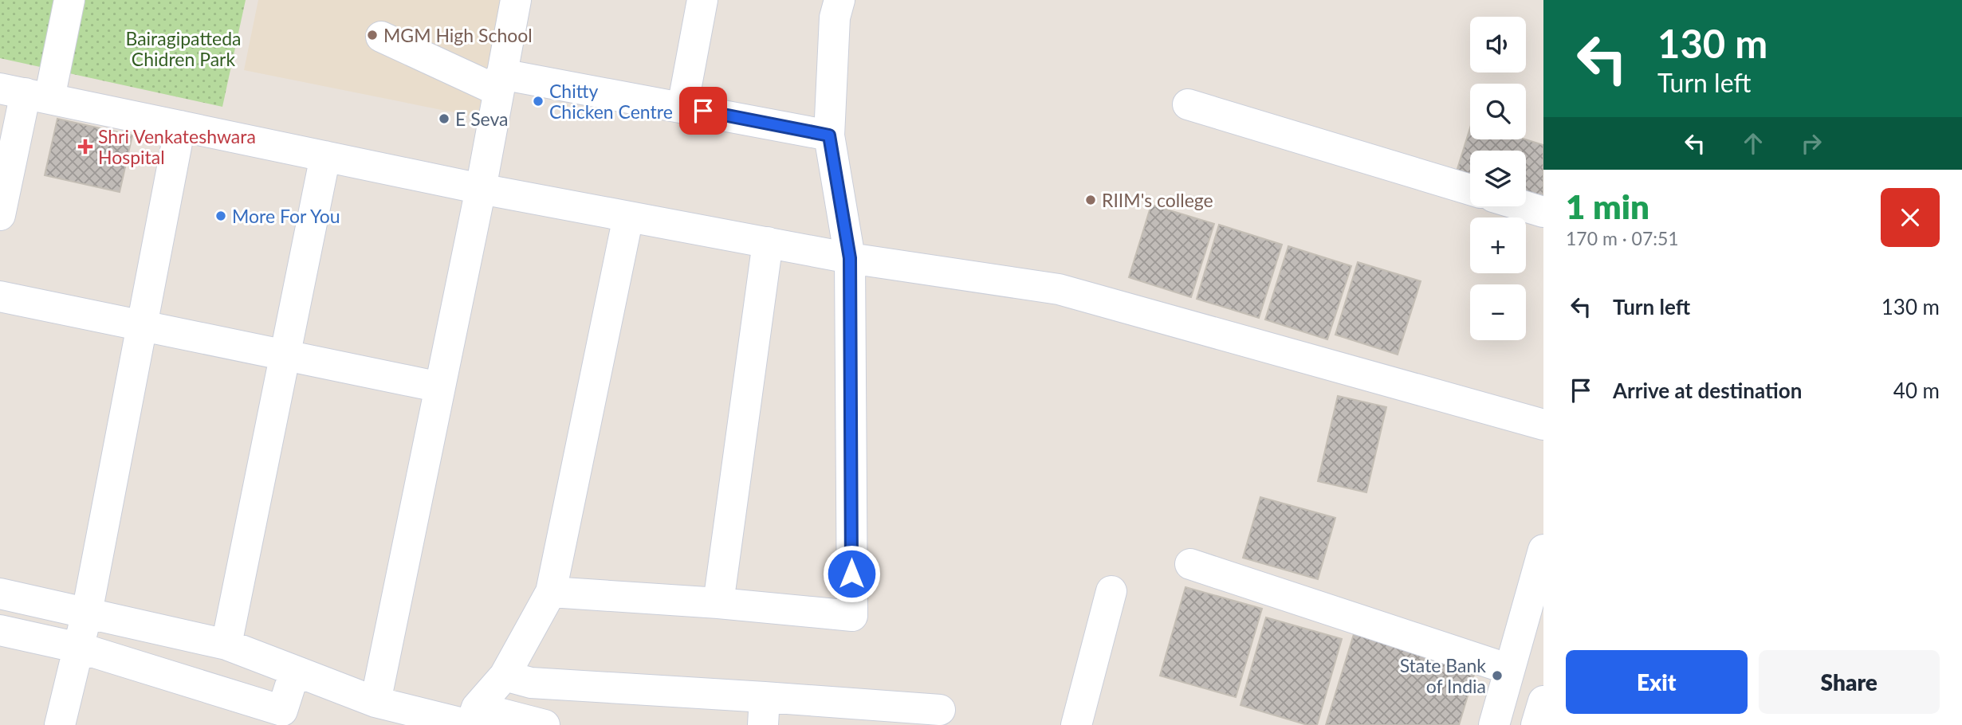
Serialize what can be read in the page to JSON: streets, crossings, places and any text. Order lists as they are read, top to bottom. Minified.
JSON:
{"parks":["Bairagipatteda Chidren Park"],"places":{"other":["MGM High School","Chitty Chicken Centre","E Seva","RIIM's college","More For You","State Bank of India"],"health":["Shri Venkateshwara Hospital"]},"page":{"turn":["130 m","Turn left"],"map_buttons":["+","−"],"heading":["1 min","170 m · 07:51"],"list":[{"name":"Turn left","value":"130 m"},{"name":"Arrive at destination","value":"40 m"}],"buttons":["Exit","Share"]}}
